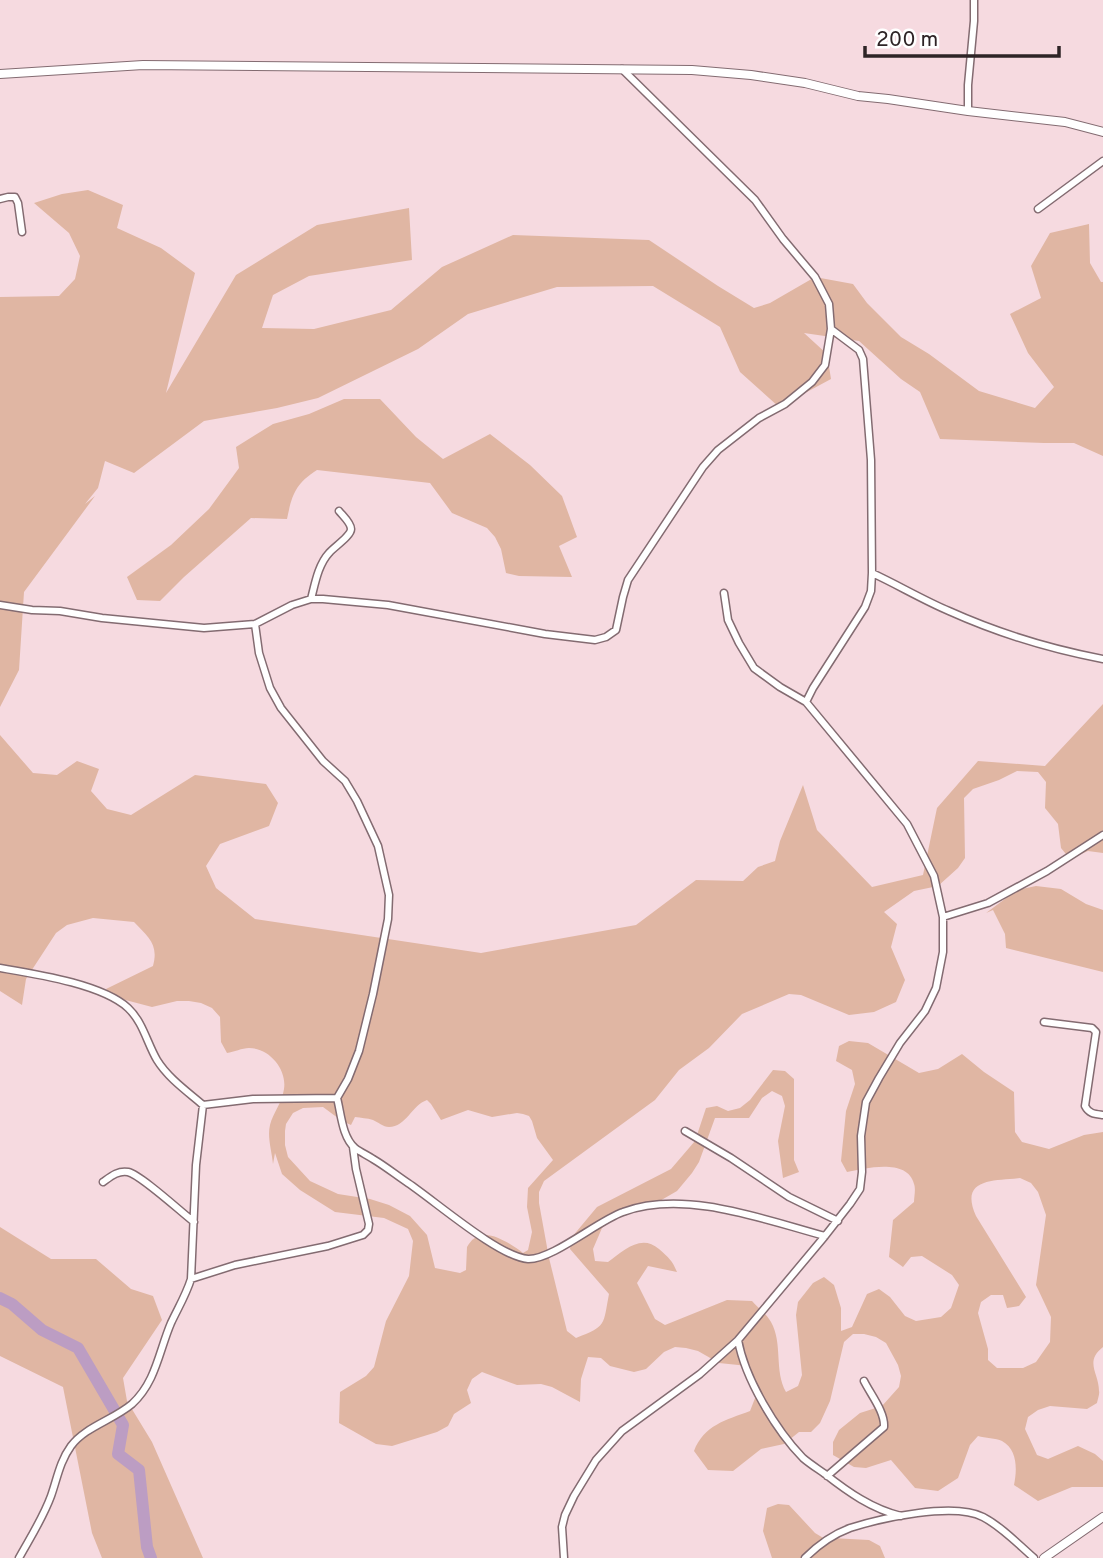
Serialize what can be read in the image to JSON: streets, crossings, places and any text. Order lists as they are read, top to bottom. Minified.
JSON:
{"scale_bar":"200 m"}
